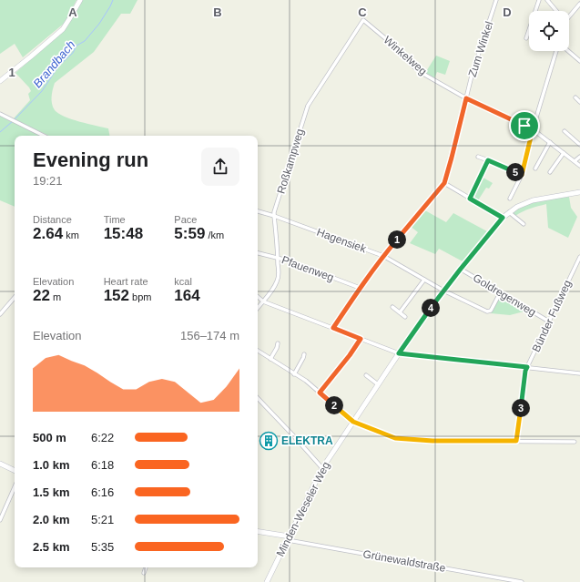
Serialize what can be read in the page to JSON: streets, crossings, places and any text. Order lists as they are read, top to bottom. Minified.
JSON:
{"streets":{"street":["Zum Winkel","Winkelweg","Roßkampweg","Hagensiek","Pfauenweg","Goldregenweg","Bünder Fußweg","Minden-Weseler Weg","Grünewaldstraße"]},"crossings":[["Zum Winkel","Winkelweg"],["Winkelweg","Roßkampweg"],["Roßkampweg","Hagensiek"],["Roßkampweg","Pfauenweg"],["Hagensiek","Goldregenweg"],["Hagensiek","Minden-Weseler Weg"],["Goldregenweg","Bünder Fußweg"],["Goldregenweg","Minden-Weseler Weg"],["Minden-Weseler Weg","Grünewaldstraße"]],"water":["Brandbach"],"places":{"building":["ELEKTRA"]},"page":{"heading":["Evening run","19:21"],"pins":["5","1","4","2","3"],"stats":[["Distance","2.64 km"],["Time","15:48"],["Pace","5:59 /km"],["Elevation","22 m"],["Heart rate","152 bpm"],["kcal","164"]],"chart":["Elevation","156–174 m"],"list":[{"name":"500 m","note":"6:22"},{"name":"1.0 km","note":"6:18"},{"name":"1.5 km","note":"6:16"},{"name":"2.0 km","note":"5:21"},{"name":"2.5 km","note":"5:35"}]},"grid":{"columns":["A","B","C","D"],"rows":["1"]}}
